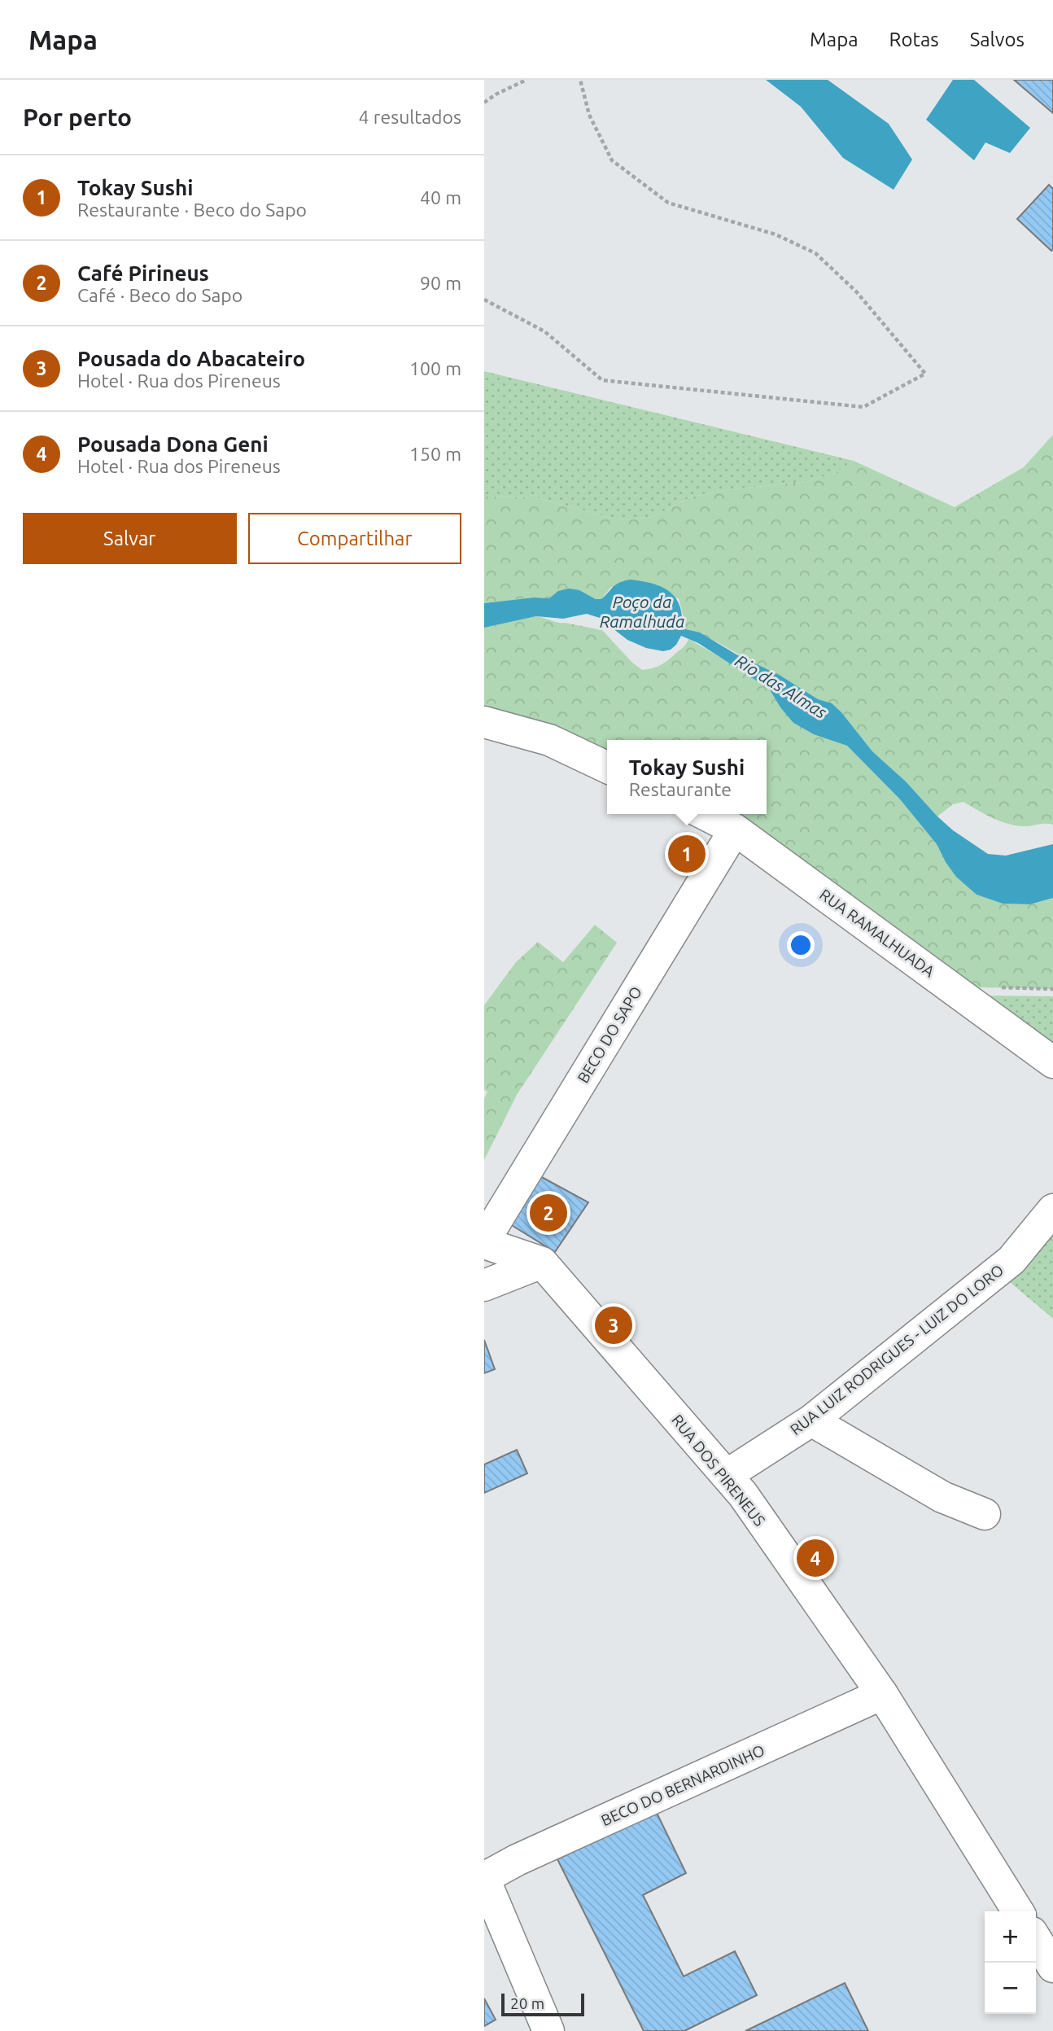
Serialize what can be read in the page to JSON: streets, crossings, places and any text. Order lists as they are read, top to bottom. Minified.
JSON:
{"streets":{"street":["RUA RAMALHUADA","BECO DO SAPO","RUA LUIZ RODRIGUES - LUIZ DO LORO","RUA DOS PIRENEUS","BECO DO BERNARDINHO"]},"crossings":[["RUA RAMALHUADA","BECO DO SAPO"],["RUA LUIZ RODRIGUES - LUIZ DO LORO","RUA DOS PIRENEUS"],["RUA DOS PIRENEUS","BECO DO BERNARDINHO"]],"water":["Poço da Ramalhuda","Rio das Almas"],"scale_bar":"20 m","page":{"header":"Mapa","nav":["Mapa","Rotas","Salvos"],"heading":["Por perto","4 resultados"],"list":[{"mark":"1","name":"Tokay Sushi","note":"Restaurante · Beco do Sapo","value":"40 m"},{"mark":"2","name":"Café Pirineus","note":"Café · Beco do Sapo","value":"90 m"},{"mark":"3","name":"Pousada do Abacateiro","note":"Hotel · Rua dos Pireneus","value":"100 m"},{"mark":"4","name":"Pousada Dona Geni","note":"Hotel · Rua dos Pireneus","value":"150 m"}],"buttons":["Salvar","Compartilhar"],"popup":["Tokay Sushi","Restaurante"],"pins":["1","2","3","4"],"map_buttons":["+","−"],"scale":"20 m"}}
